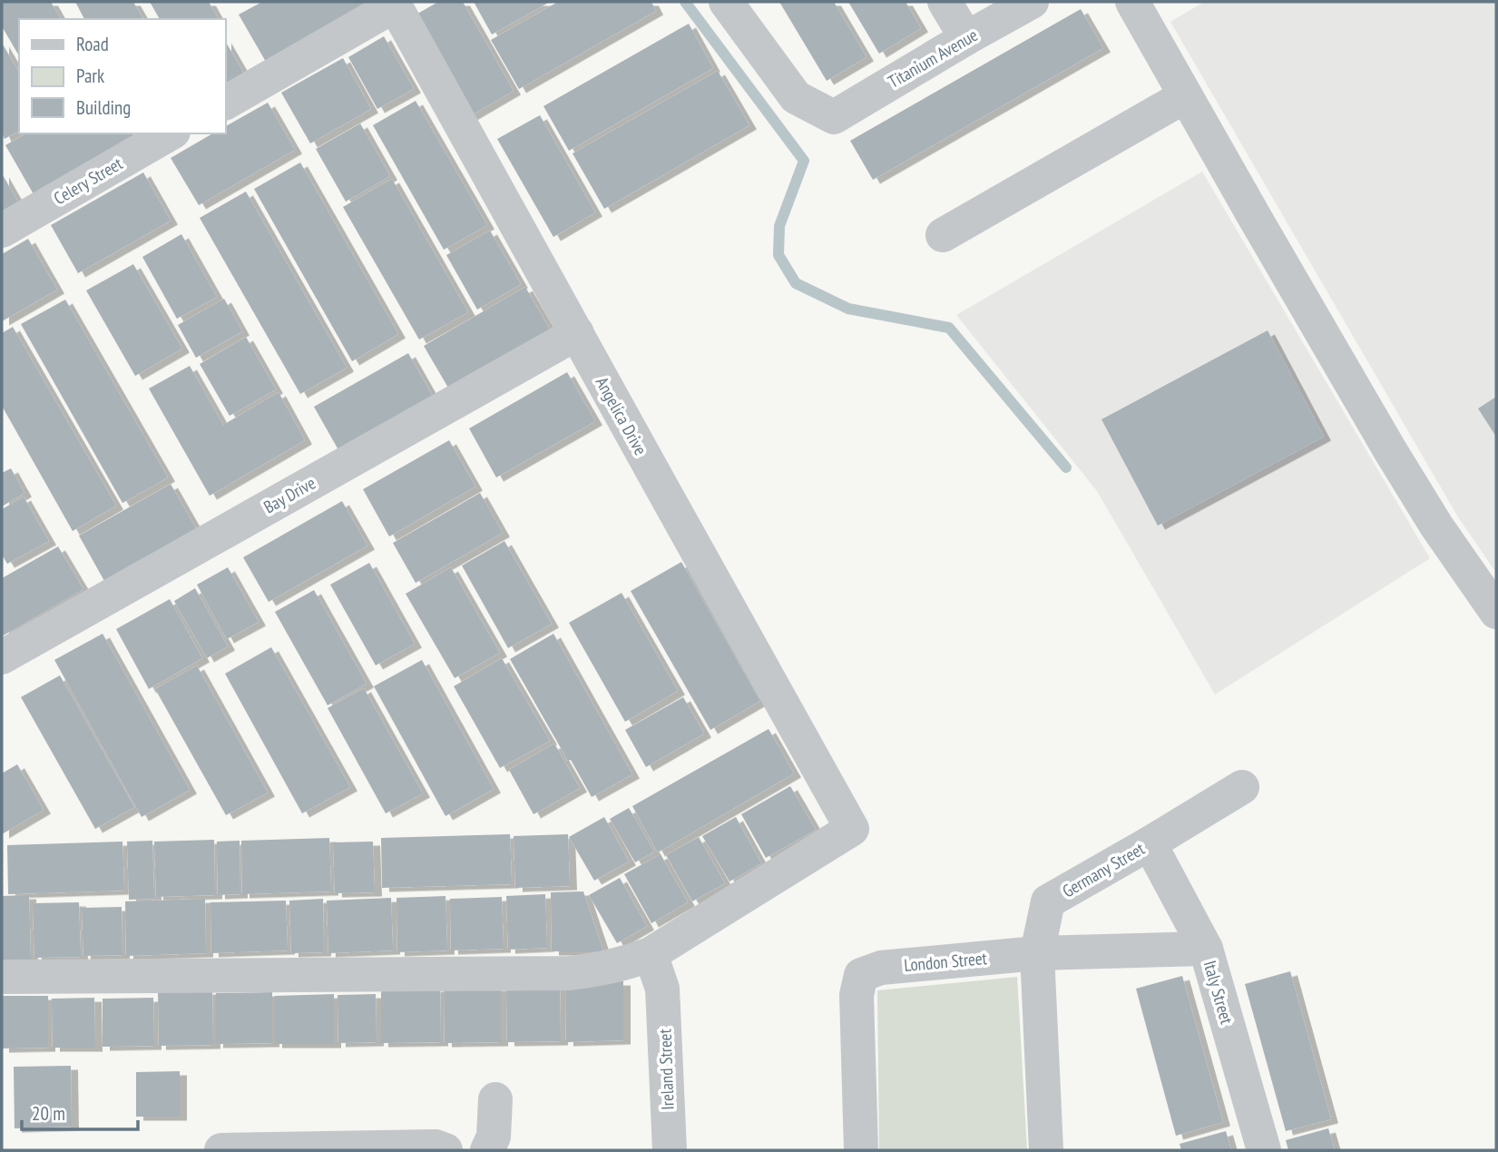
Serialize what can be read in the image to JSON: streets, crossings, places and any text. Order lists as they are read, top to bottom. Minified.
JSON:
{"streets":{"street":["Titanium Avenue","Celery Street","Angelica Drive","Bay Drive","Germany Street","London Street","Italy Street","Ireland Street"]},"crossings":[["Angelica Drive","Bay Drive"],["Angelica Drive","Ireland Street"],["Germany Street","London Street"],["Germany Street","Italy Street"],["London Street","Italy Street"]],"legend":["Road","Park","Building"],"scale_bar":"20 m"}
